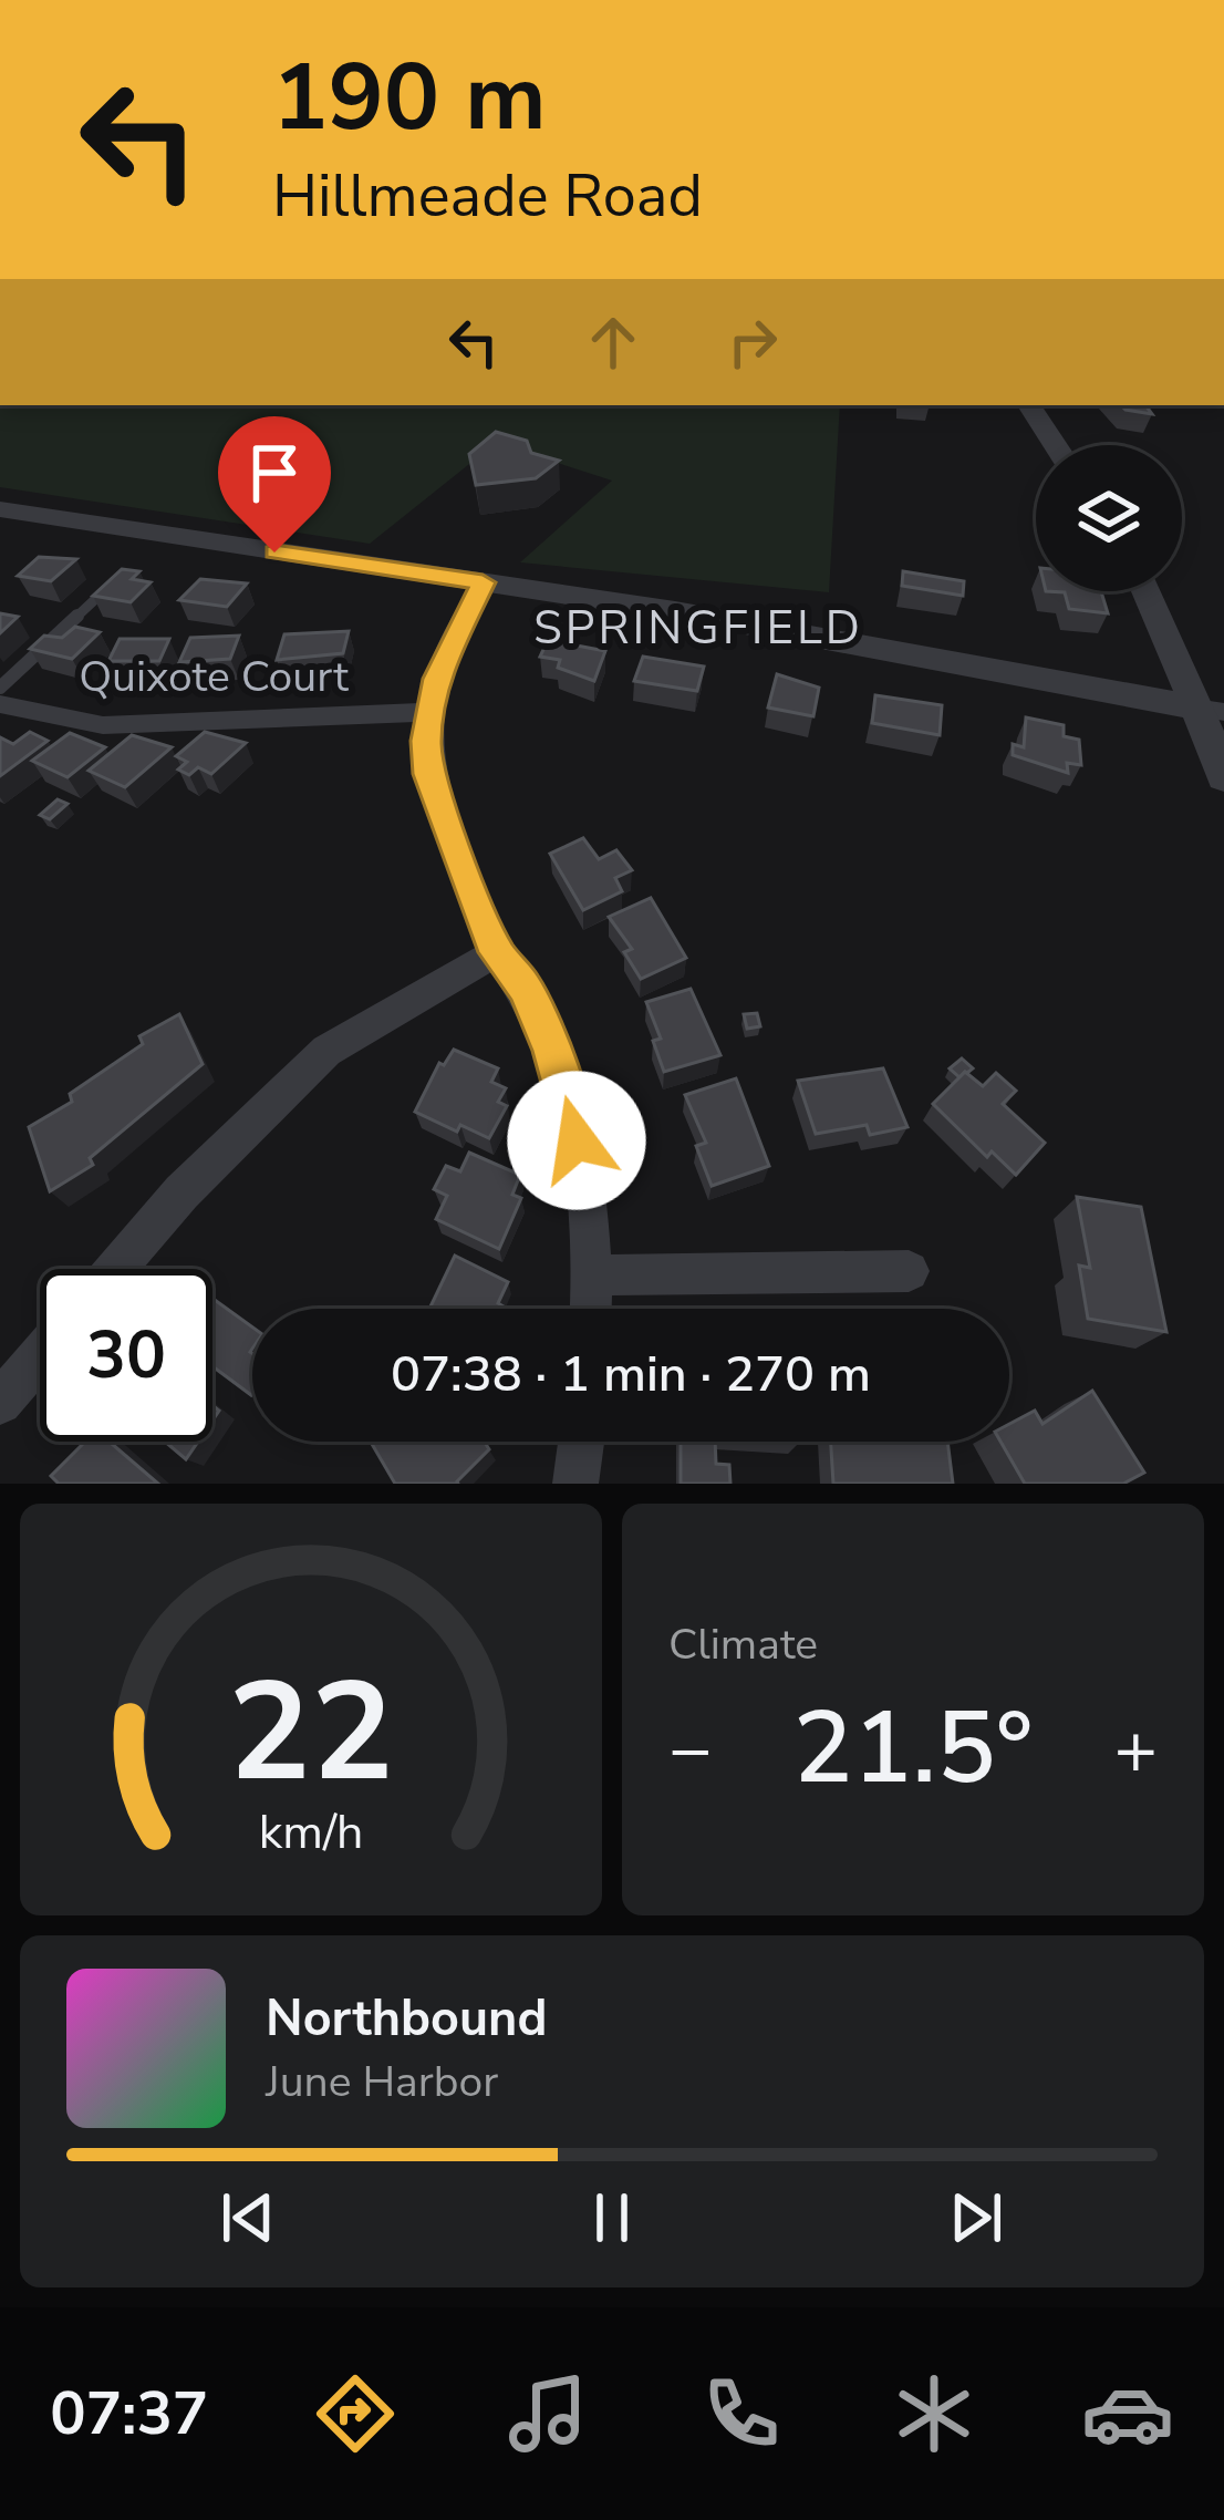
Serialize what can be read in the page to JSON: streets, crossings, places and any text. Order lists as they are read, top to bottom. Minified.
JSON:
{"streets":{"street":["Quixote Court"]},"districts":["SPRINGFIELD"],"page":{"turn":["190 m","Hillmeade Road"],"limit":"30","trip":"07:38 · 1 min · 270 m","tile":"Climate","heat":["−","21.5°","+"],"song":["Northbound","June Harbor"],"tabs":"07:37","gauge":["22","km/h"]}}
